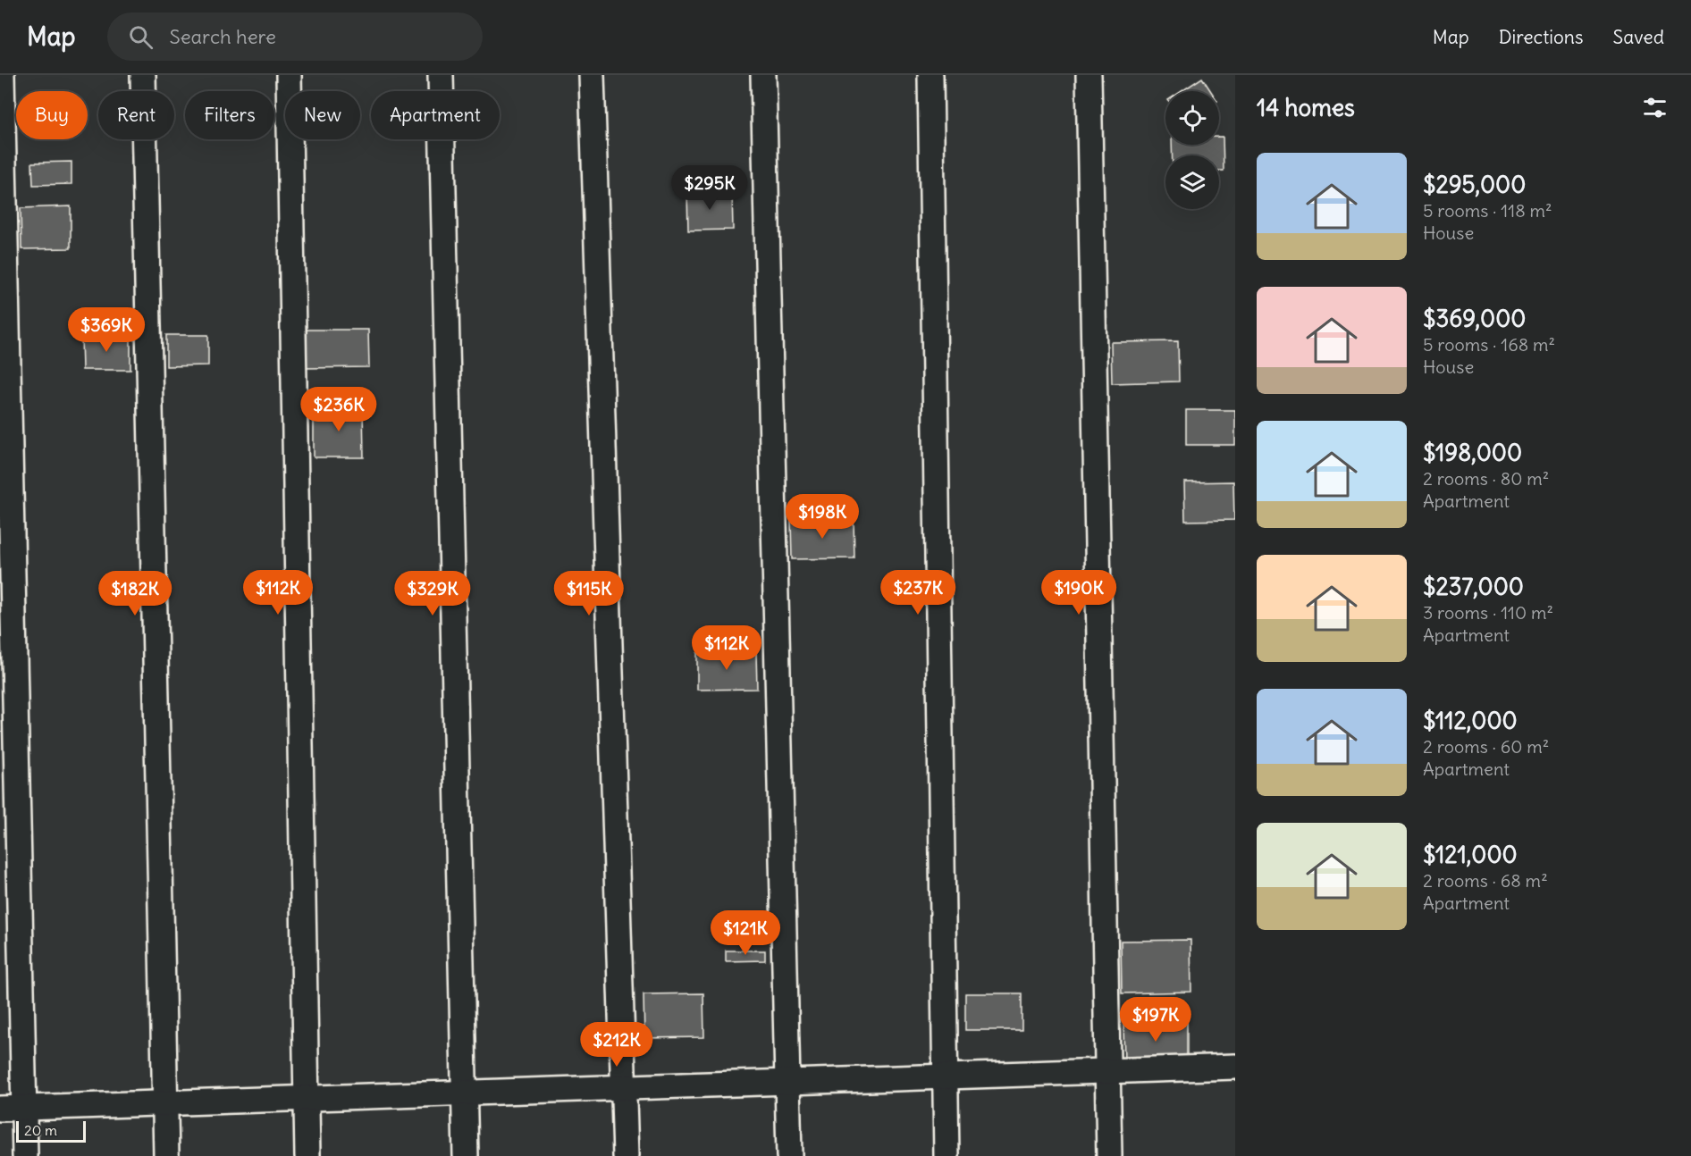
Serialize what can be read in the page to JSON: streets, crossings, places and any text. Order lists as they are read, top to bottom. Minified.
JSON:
{"scale_bar":"20 m","page":{"header":"Map","search":"Search here","nav":["Map","Directions","Saved"],"heading":"14 homes","chip":["Buy","Rent","Filters","New","Apartment"],"list":[{"name":"$295,000","note":"5 rooms · 118 m² · House"},{"name":"$369,000","note":"5 rooms · 168 m² · House"},{"name":"$198,000","note":"2 rooms · 80 m² · Apartment"},{"name":"$237,000","note":"3 rooms · 110 m² · Apartment"},{"name":"$112,000","note":"2 rooms · 60 m² · Apartment"},{"name":"$121,000","note":"2 rooms · 68 m² · Apartment"}],"price":["$295K","$369K","$236K","$198K","$112K","$237K","$190K","$182K","$329K","$115K","$112K","$121K","$197K","$212K"],"scale":"20 m"}}
